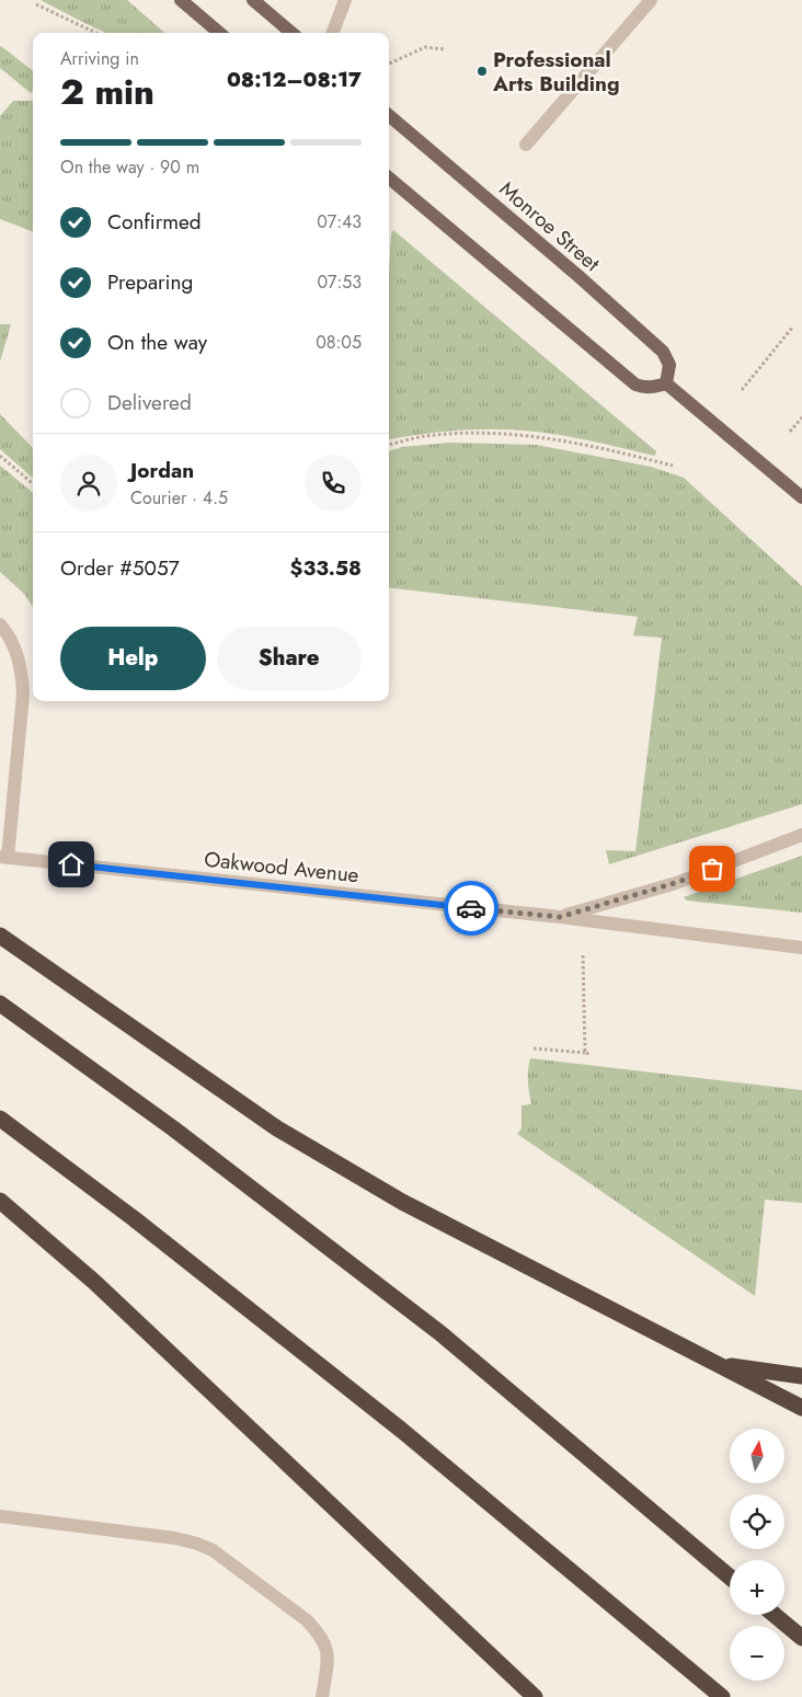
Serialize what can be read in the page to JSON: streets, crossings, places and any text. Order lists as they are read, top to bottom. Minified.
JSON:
{"streets":{"main road":["Monroe Street"],"street":["Oakwood Avenue"]},"places":["Professional Arts Building"],"north":"top","page":{"heading":["2 min","Arriving in","08:12–08:17"],"panel":["Jordan","Courier · 4.5","Order #5057","$33.58"],"bar":"On the way · 90 m","list":[["Confirmed","07:43"],["Preparing","07:53"],["On the way","08:05"],"Delivered"],"buttons":["Help","Share"],"map_buttons":["+","−"]}}
